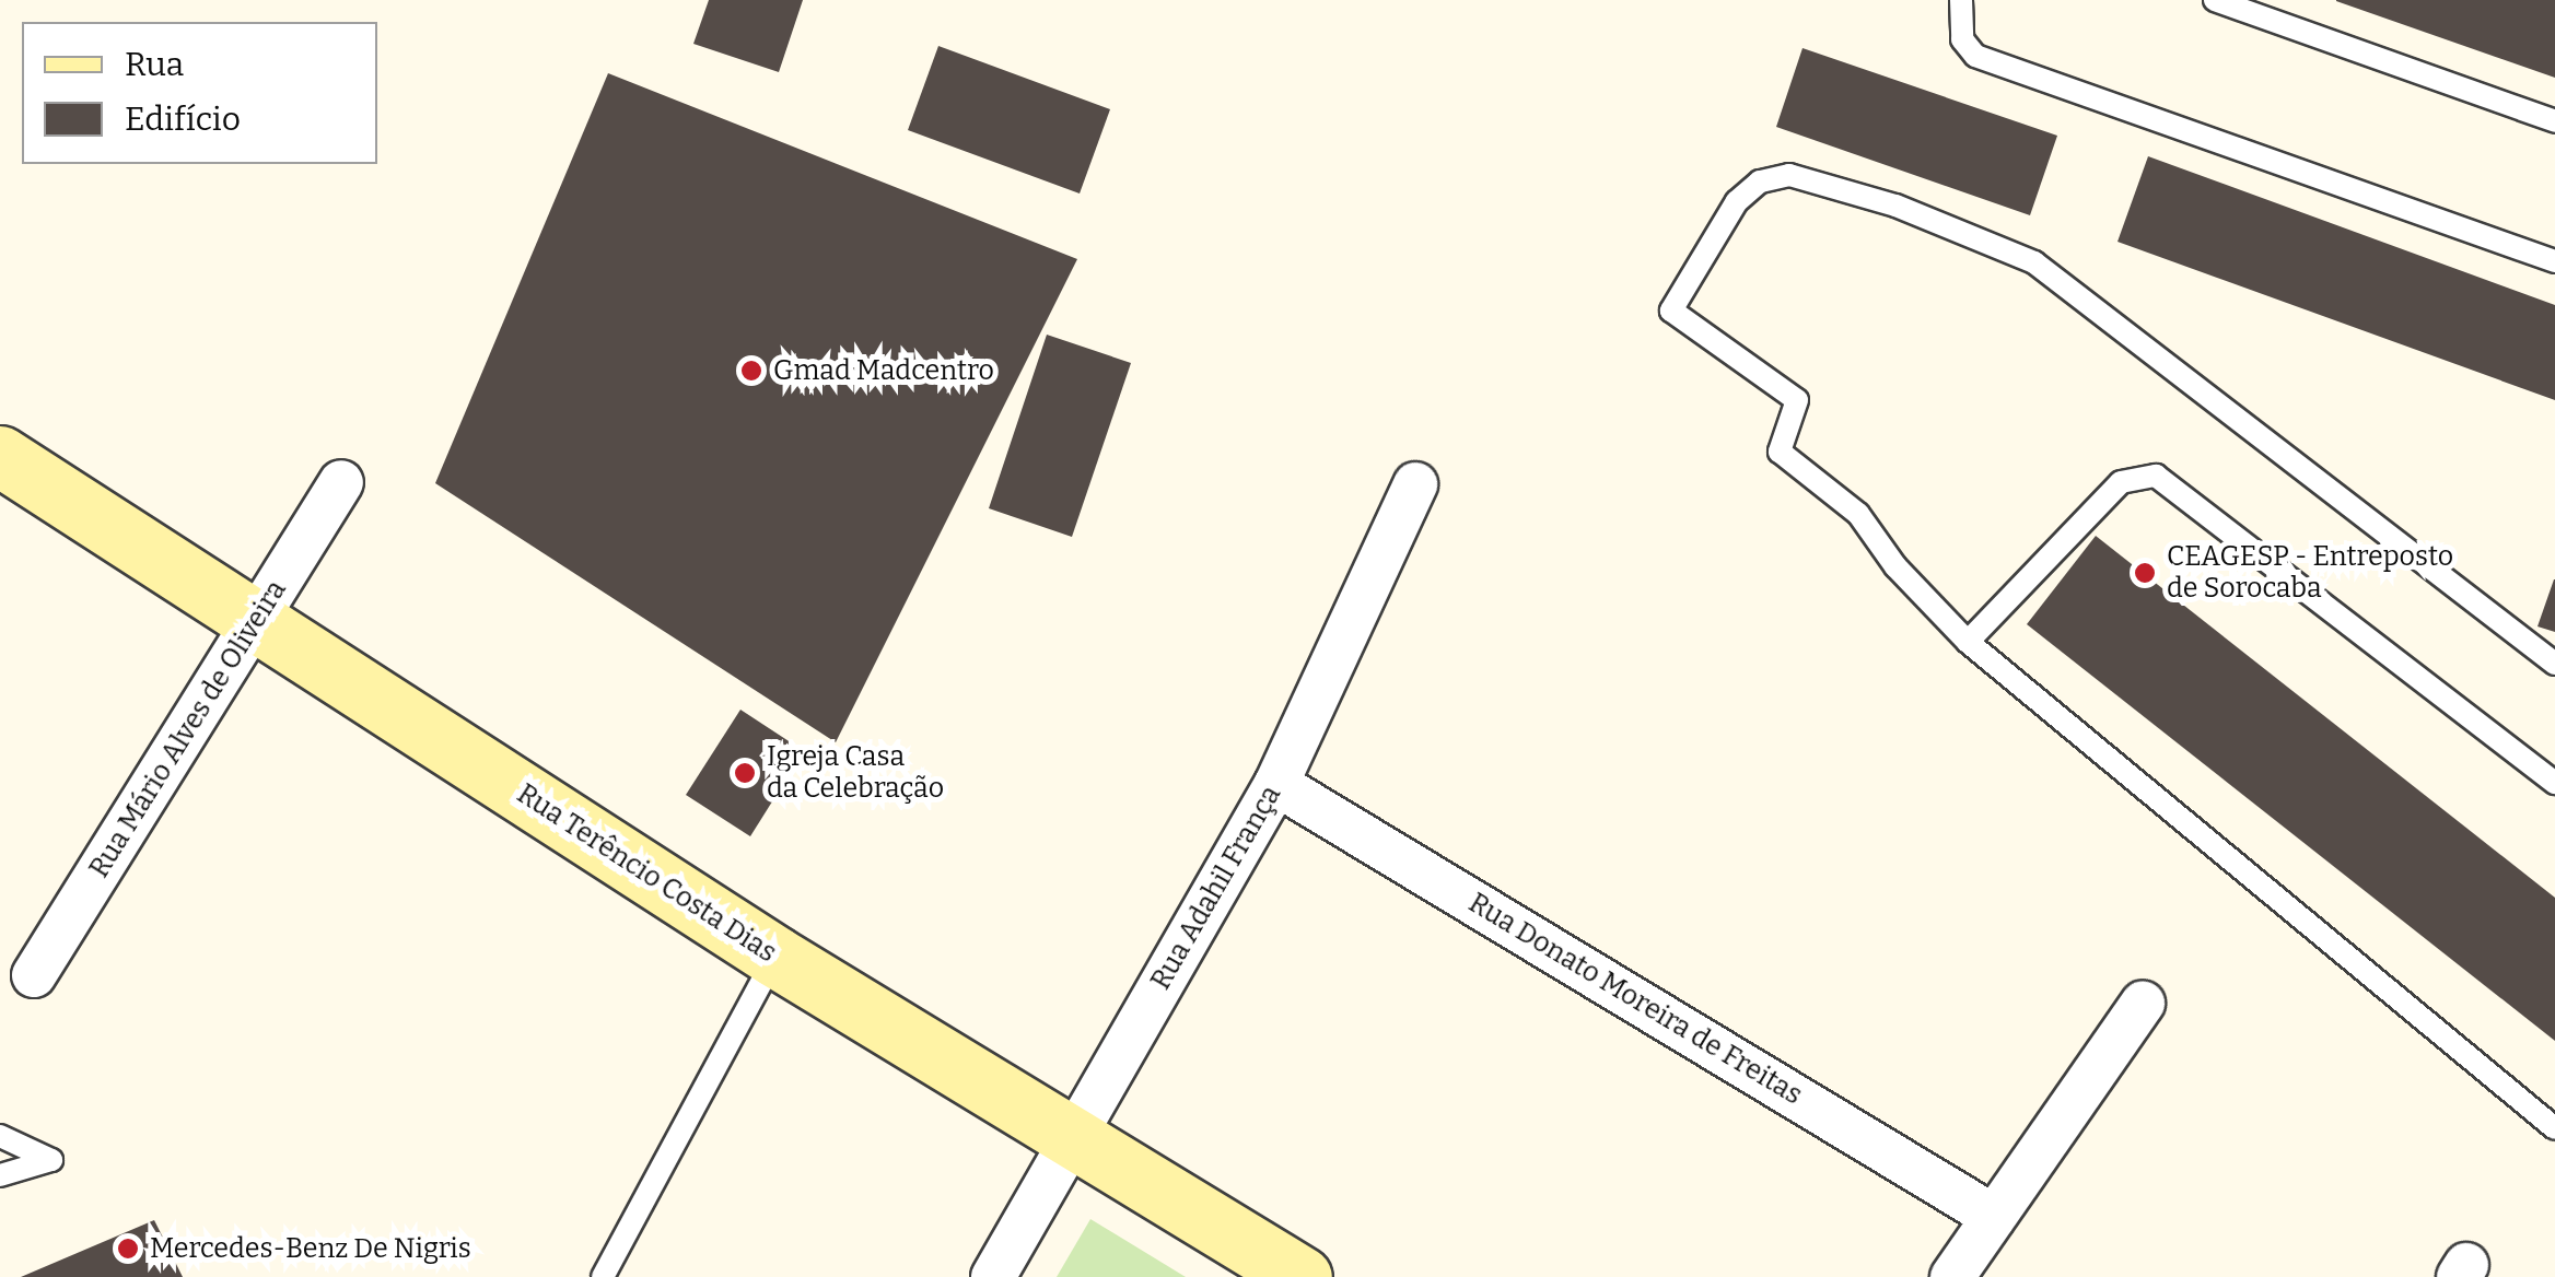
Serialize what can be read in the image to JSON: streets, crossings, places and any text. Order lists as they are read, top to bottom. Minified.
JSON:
{"streets":{"street":["Rua Mário Alves de Oliveira","Rua Terêncio Costa Dias","Rua Adahil França","Rua Donato Moreira de Freitas"]},"crossings":[["Rua Mário Alves de Oliveira","Rua Terêncio Costa Dias"],["Rua Terêncio Costa Dias","Rua Adahil França"],["Rua Adahil França","Rua Donato Moreira de Freitas"]],"places":["Gmad Madcentro","CEAGESP - Entreposto de Sorocaba","Igreja Casa da Celebração","Mercedes-Benz De Nigris"],"legend":["Rua","Edifício"]}
